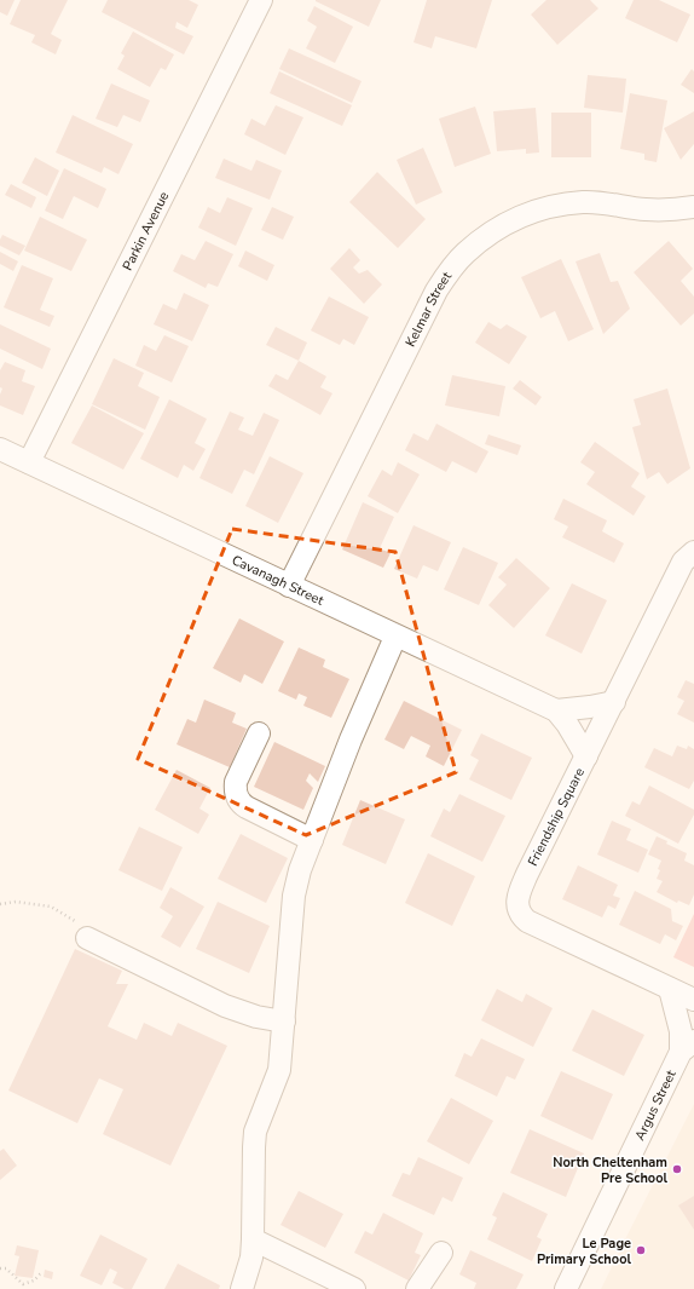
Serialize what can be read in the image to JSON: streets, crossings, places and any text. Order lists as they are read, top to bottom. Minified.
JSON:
{"streets":{"street":["Parkin Avenue","Kelmar Street","Cavanagh Street","Friendship Square","Argus Street"]},"crossings":[["Parkin Avenue","Cavanagh Street"],["Kelmar Street","Cavanagh Street"],["Cavanagh Street","Friendship Square"],["Friendship Square","Argus Street"]],"places":["North Cheltenham Pre School","Le Page Primary School"]}
